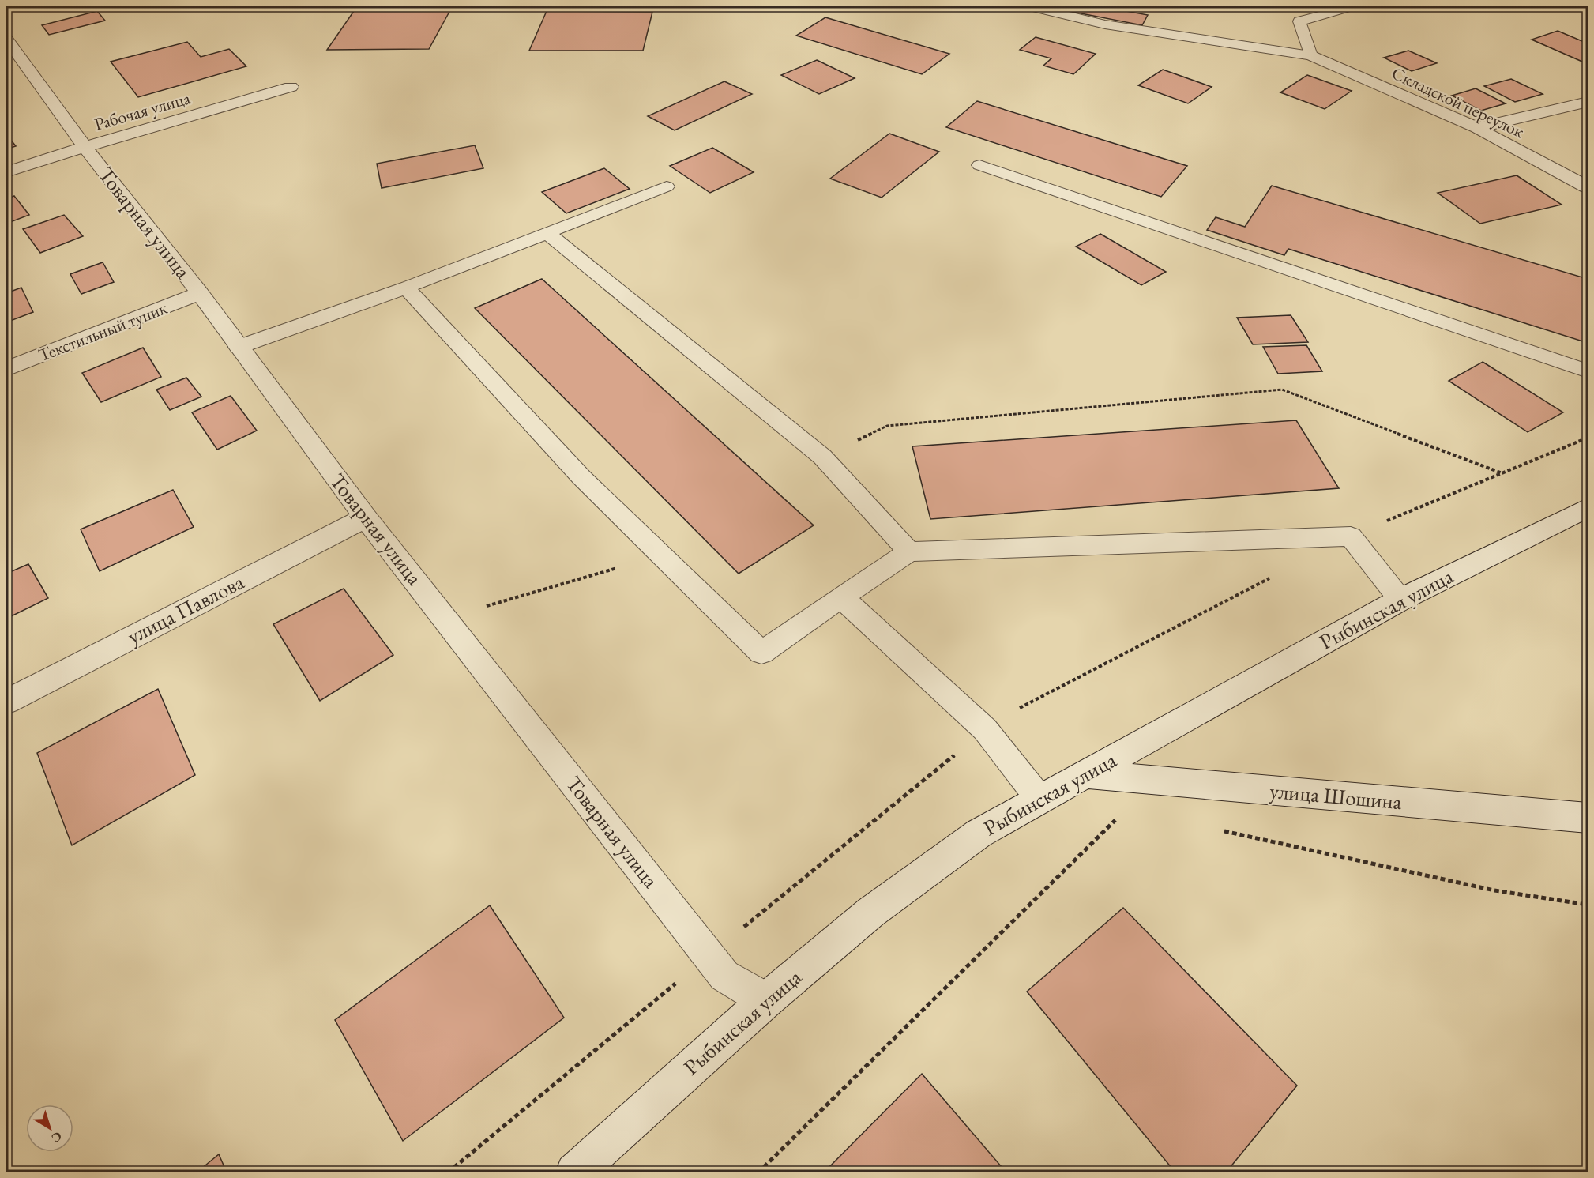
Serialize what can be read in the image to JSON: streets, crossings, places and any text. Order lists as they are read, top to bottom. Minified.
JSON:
{"streets":{"street":["Складской переулок","Рабочая улица","Товарная улица","Текстильный тупик","улица Павлова","Рыбинская улица","улица Шошина"]},"crossings":[["Рабочая улица","Товарная улица"],["Товарная улица","Текстильный тупик"],["Товарная улица","улица Павлова"],["Товарная улица","Рыбинская улица"],["Рыбинская улица","улица Шошина"]],"north":"bottom right"}
